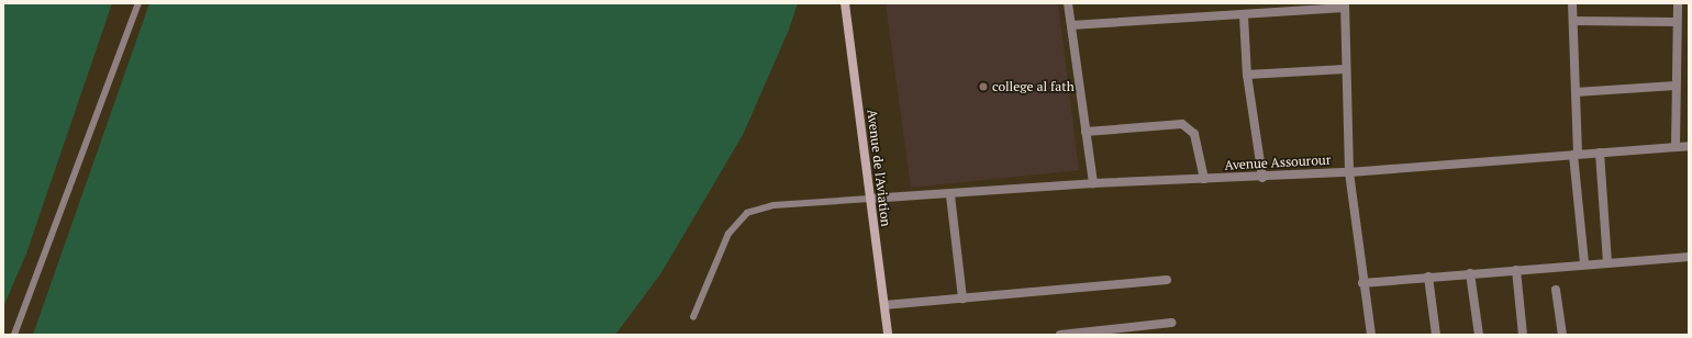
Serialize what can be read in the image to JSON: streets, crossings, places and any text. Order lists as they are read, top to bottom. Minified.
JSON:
{"streets":{"street":["Avenue Assourour","Avenue de l'Aviation"]},"crossings":[["Avenue Assourour","Avenue de l'Aviation"]],"places":["college al fath"]}
